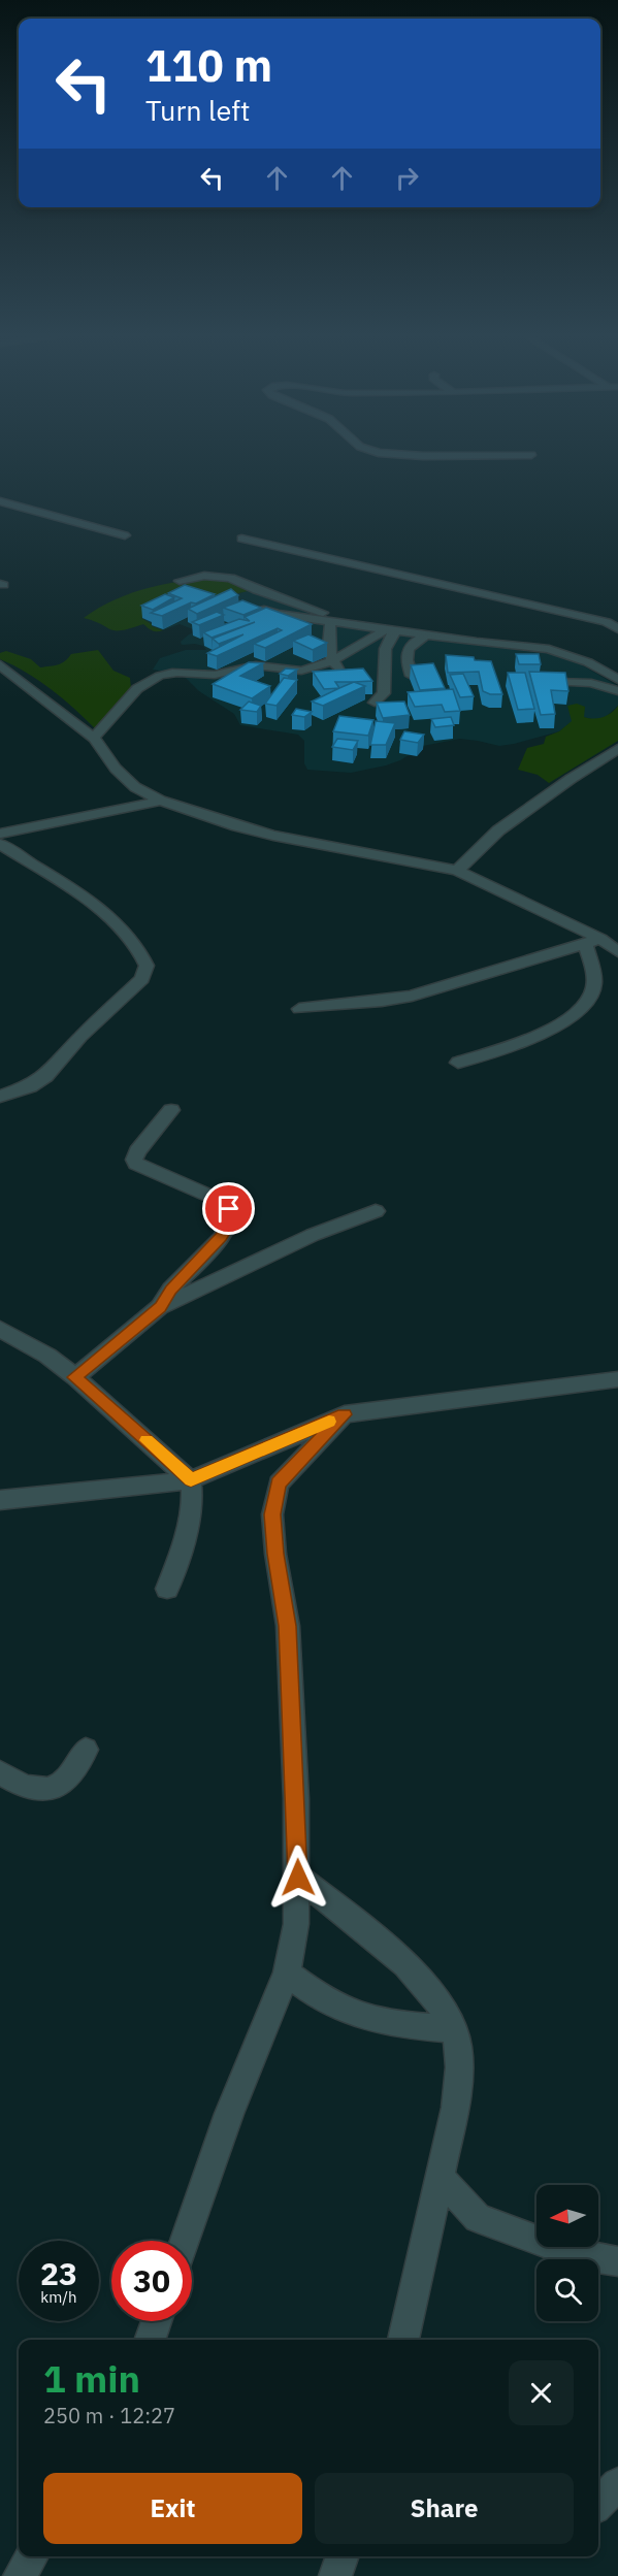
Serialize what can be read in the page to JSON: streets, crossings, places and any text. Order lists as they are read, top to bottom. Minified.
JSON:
{"north":"left","page":{"turn":["110 m","Turn left"],"speed":"23 km/h","limit":"30","heading":["1 min","250 m · 12:27"],"buttons":["Exit","Share"]}}
